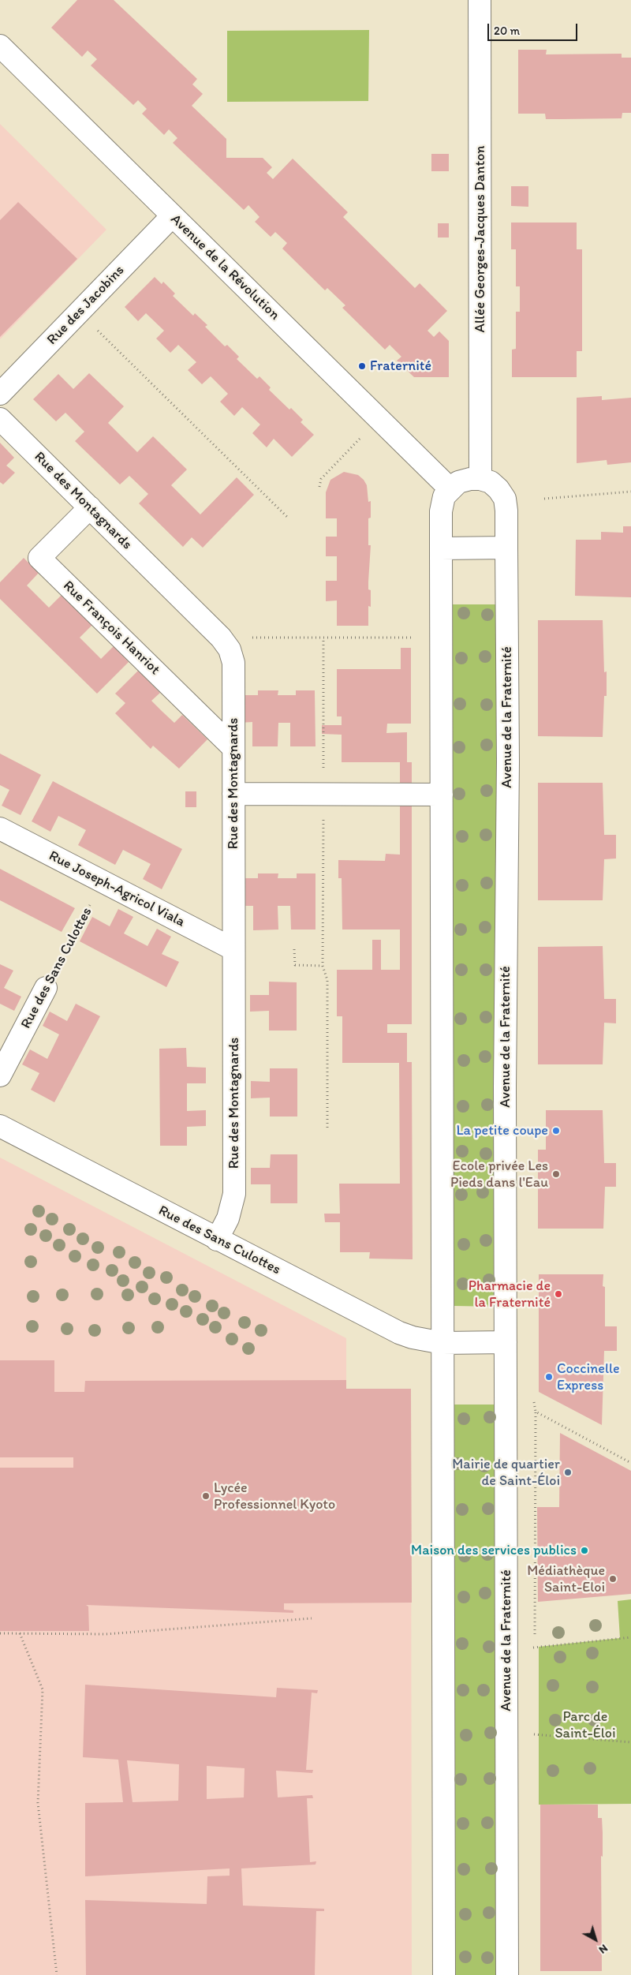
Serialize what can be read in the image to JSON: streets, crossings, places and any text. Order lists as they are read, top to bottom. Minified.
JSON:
{"streets":{"street":["Allée Georges-Jacques Danton","Avenue de la Révolution","Rue des Jacobins","Rue des Montagnards","Rue François Hanriot","Avenue de la Fraternité","Rue Joseph-Agricol Viala","Rue des Sans Culottes"]},"crossings":[["Allée Georges-Jacques Danton","Avenue de la Révolution"],["Allée Georges-Jacques Danton","Avenue de la Fraternité"],["Avenue de la Révolution","Rue des Jacobins"],["Avenue de la Révolution","Avenue de la Fraternité"],["Rue des Montagnards","Rue François Hanriot"],["Rue des Montagnards","Rue Joseph-Agricol Viala"],["Rue des Montagnards","Rue des Sans Culottes"],["Avenue de la Fraternité","Rue des Sans Culottes"],["Rue Joseph-Agricol Viala","Rue des Sans Culottes"]],"parks":["Parc de Saint-Éloi"],"places":["Fraternité","La petite coupe","Ecole privée Les Pieds dans l'Eau","Pharmacie de la Fraternité","Coccinelle Express","Mairie de quartier de Saint-Éloi","Lycée Professionnel Kyoto","Maison des services publics","Médiathèque Saint-Eloi"],"scale_bar":"20 m","north":"bottom right"}
